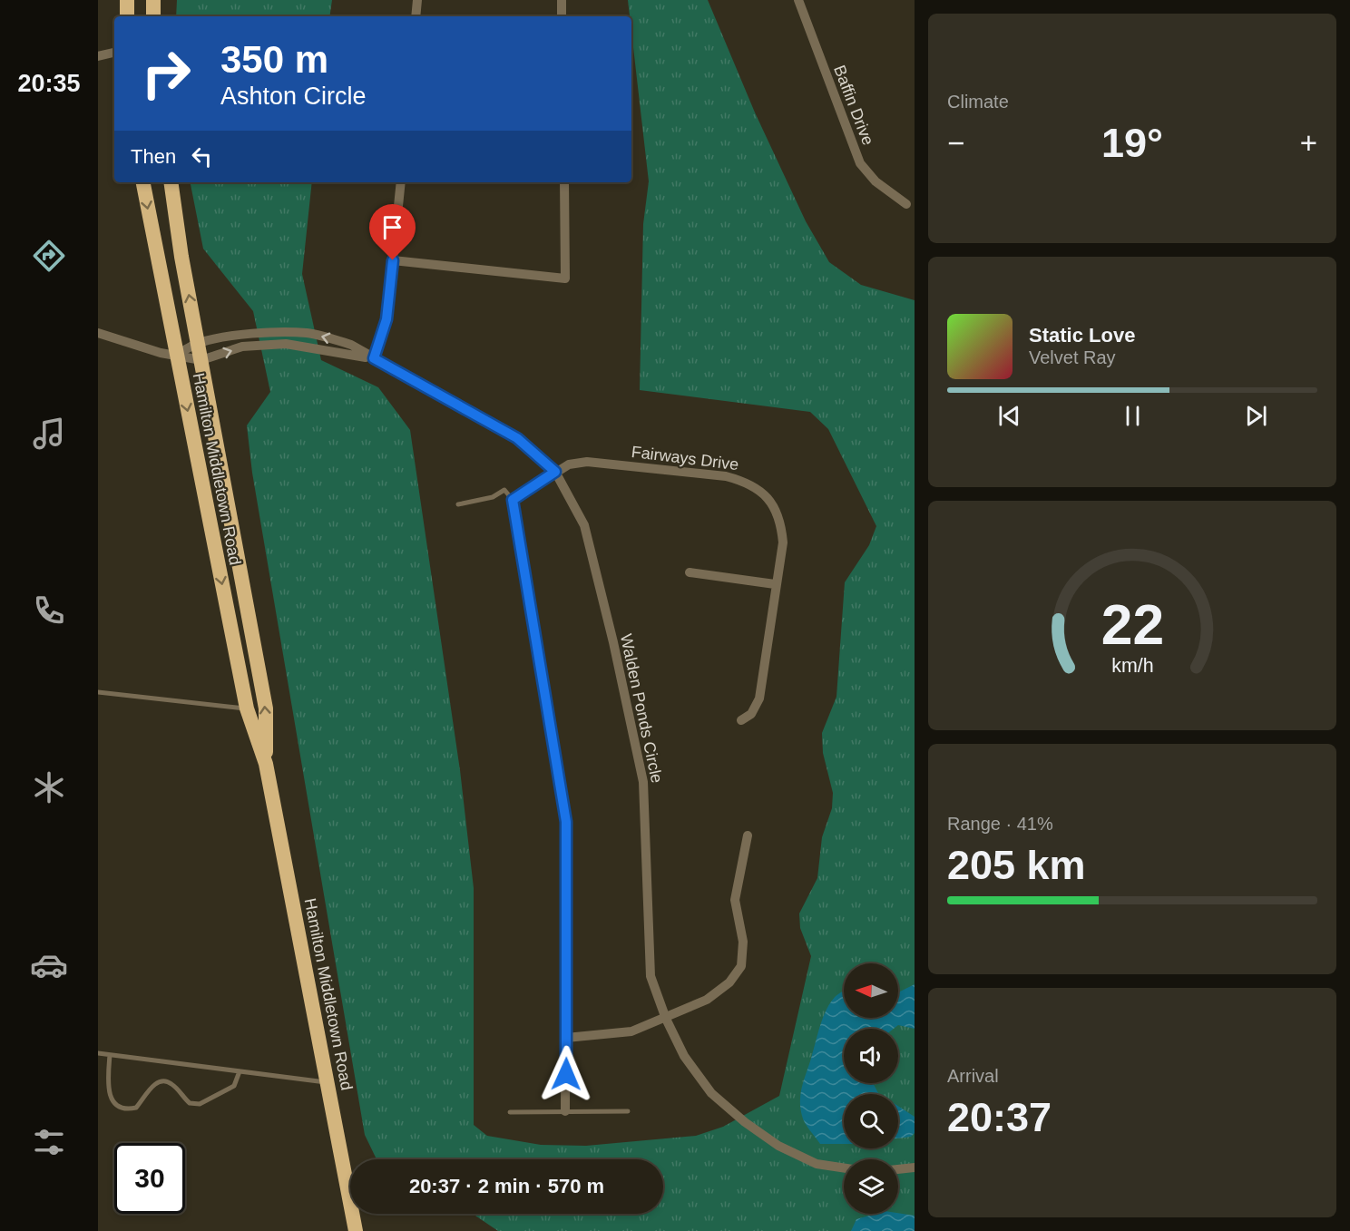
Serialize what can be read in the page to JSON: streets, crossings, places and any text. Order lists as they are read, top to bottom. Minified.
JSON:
{"streets":{"highway":["Hamilton Middletown Road"],"street":["Baffin Drive","Fairways Drive","Walden Ponds Circle"]},"crossings":[["Fairways Drive","Walden Ponds Circle"],["Hamilton Middletown Road","Walden Ponds Circle"]],"north":"left","page":{"tabs":"20:35","tile":["Climate",["Range · 41%","205 km"],["Arrival","20:37"]],"turn":["350 m","Ashton Circle"],"heat":["−","19°","+"],"then":"Then","song":["Static Love","Velvet Ray"],"limit":"30","trip":"20:37 · 2 min · 570 m","gauge":["22","km/h"]}}
